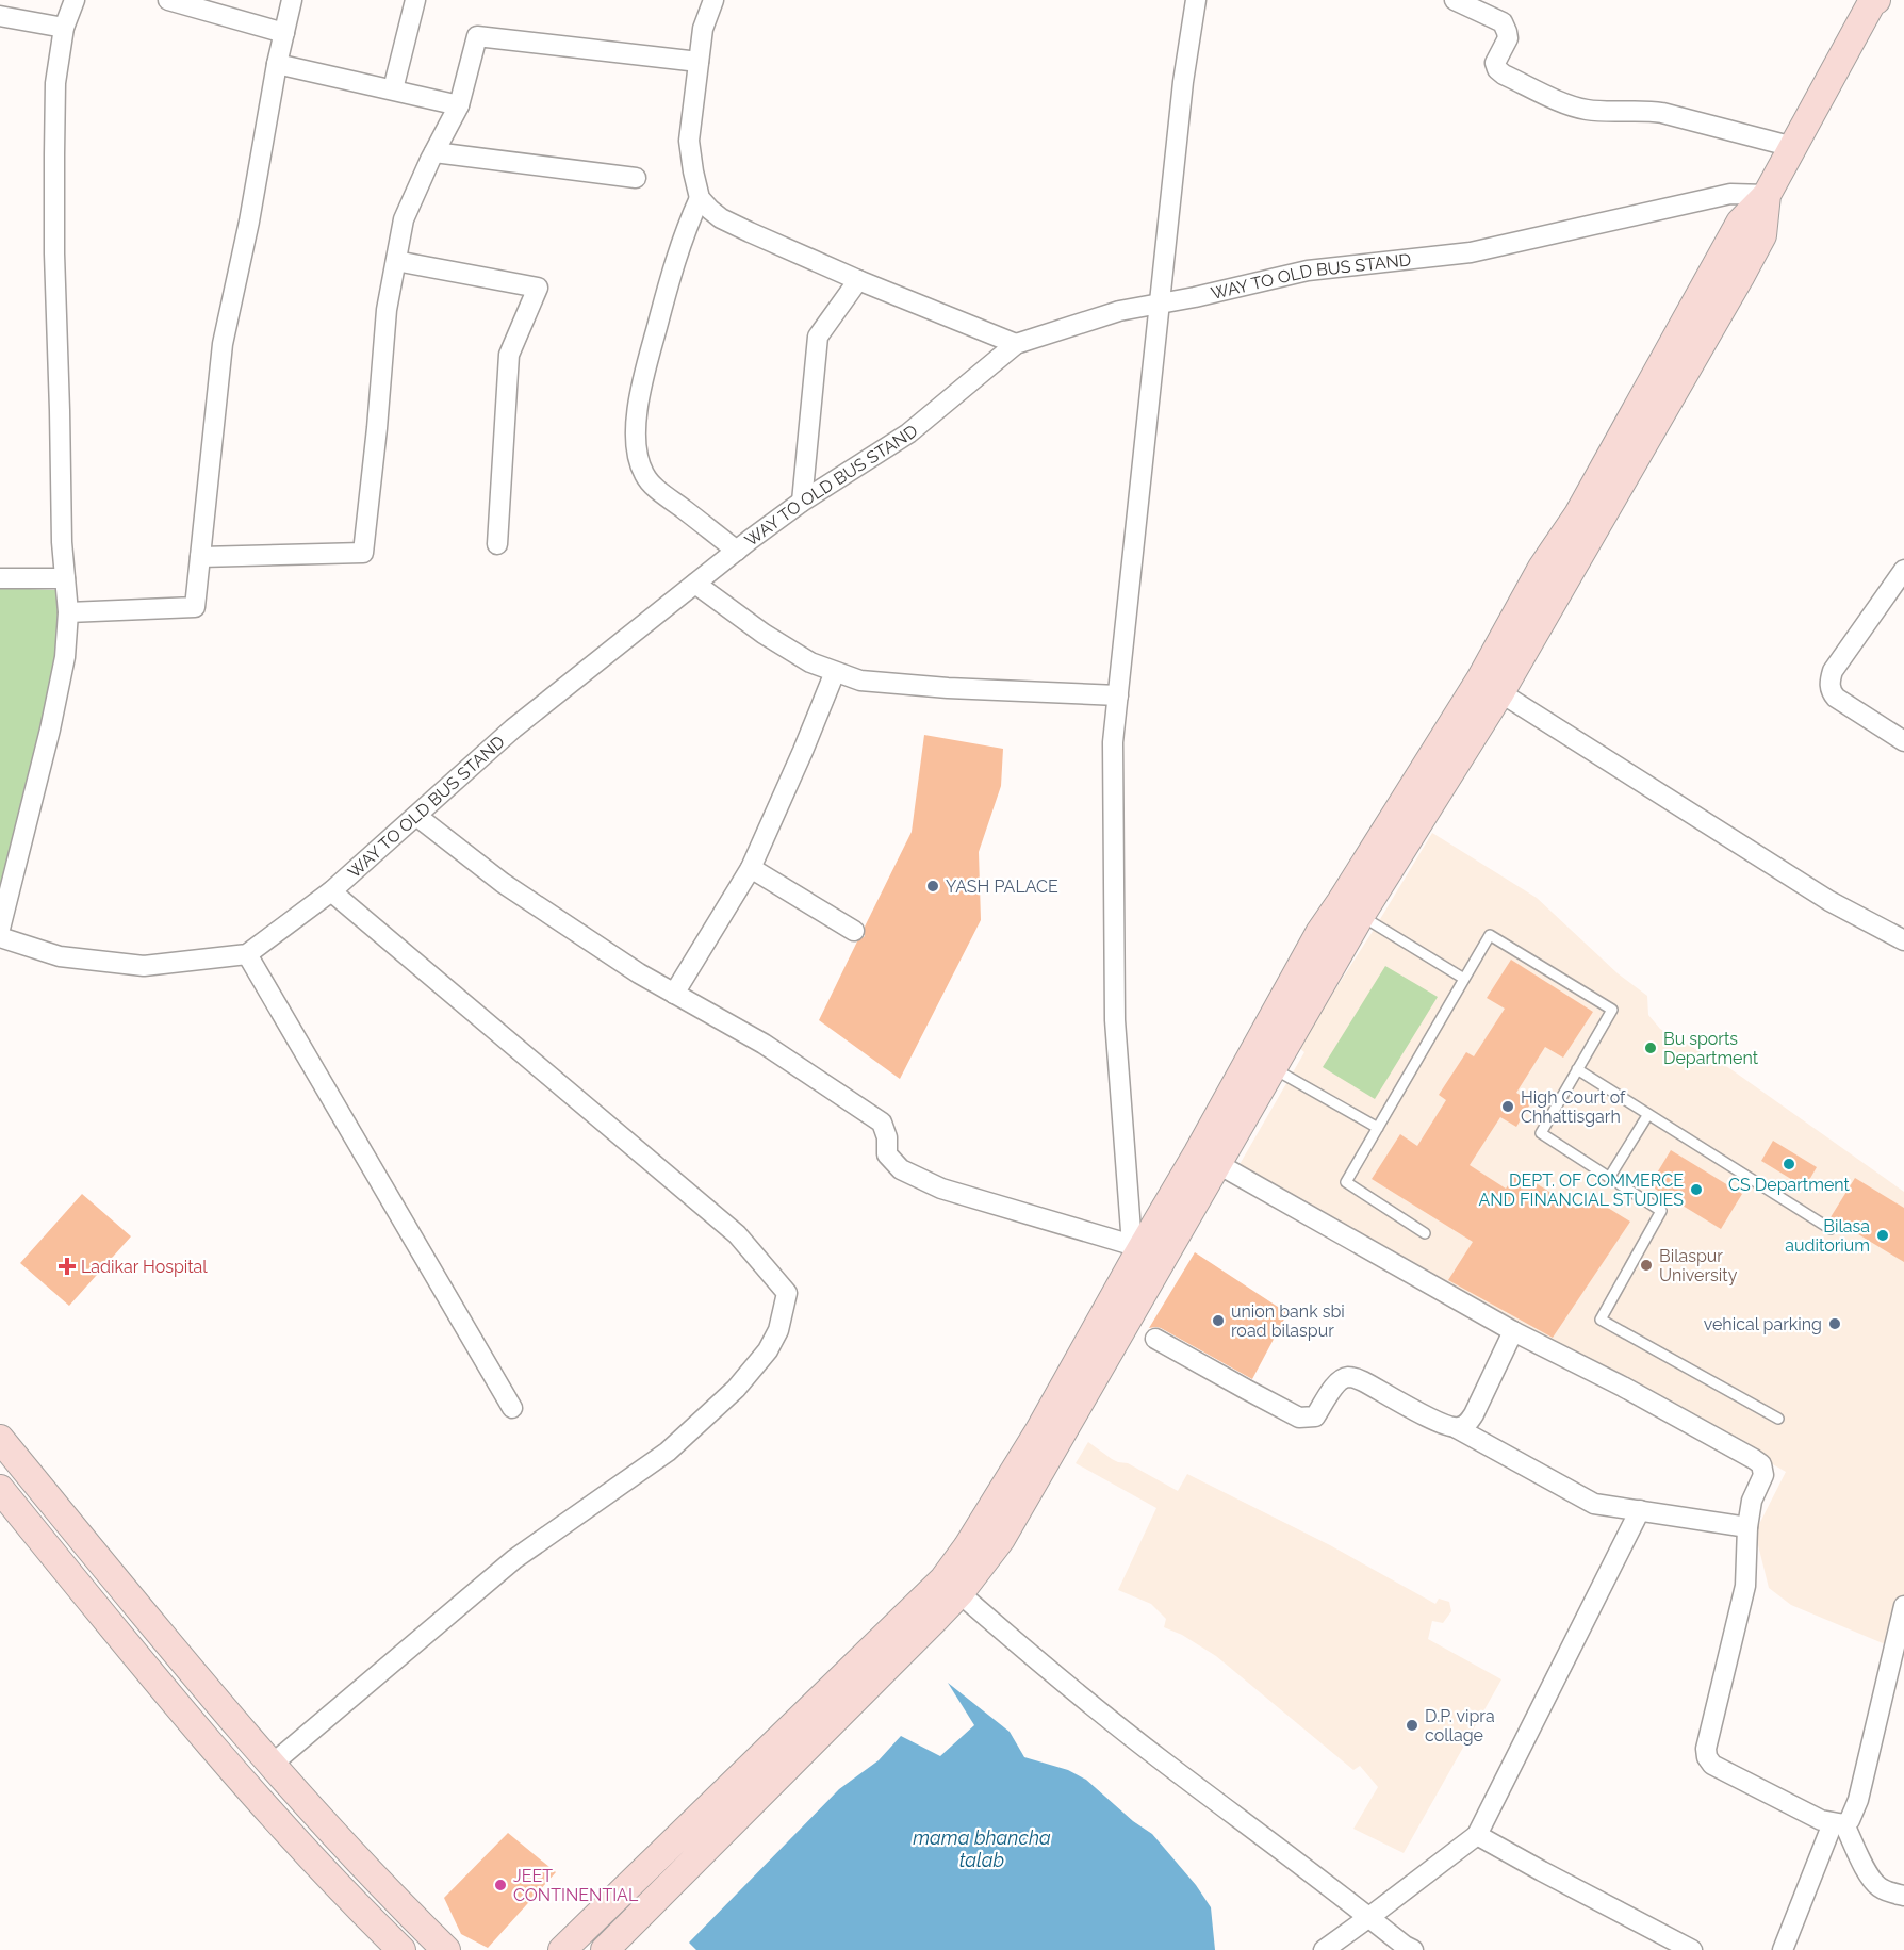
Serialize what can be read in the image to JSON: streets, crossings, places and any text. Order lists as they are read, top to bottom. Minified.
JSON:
{"streets":{"street":["WAY TO OLD BUS STAND"]},"water":["mama bhancha talab"],"places":{"other":["YASH PALACE","Bu sports Department","High Court of Chhattisgarh","CS Department","DEPT. OF COMMERCE AND FINANCIAL STUDIES","Bilasa auditorium","Bilaspur University","union bank sbi road bilaspur","vehical parking","D.P. vipra collage","JEET CONTINENTIAL"],"health":["Ladikar Hospital"]}}
